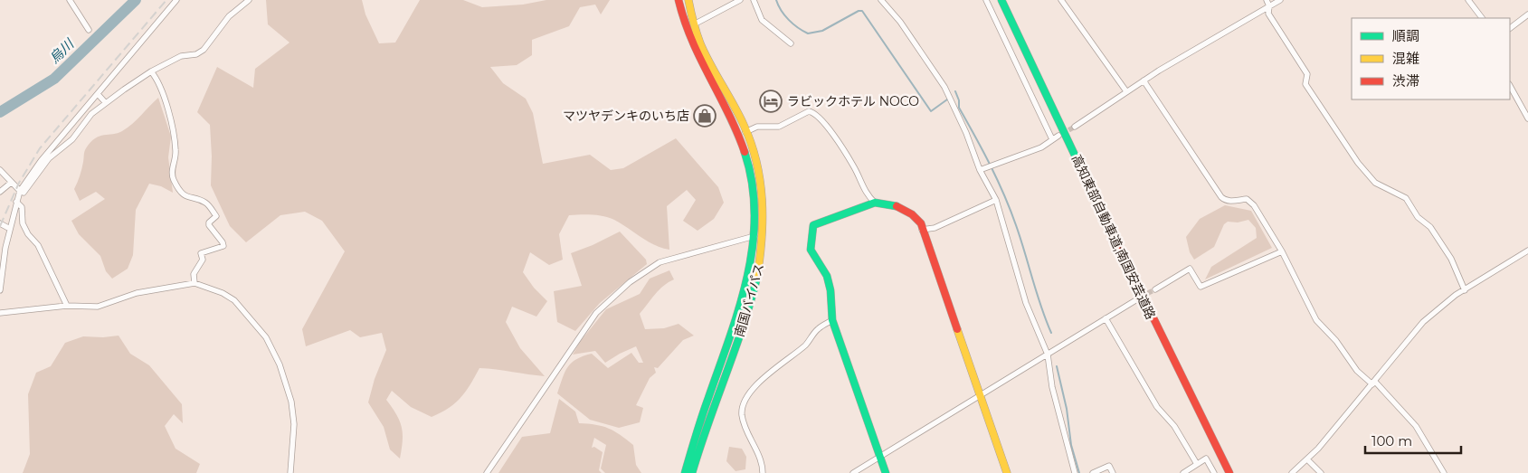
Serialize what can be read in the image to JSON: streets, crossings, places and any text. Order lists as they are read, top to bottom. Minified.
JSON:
{"streets":{"main road":["高知東部自動車道;南国安芸道路","南国バイパス"]},"water":["烏川"],"places":{"hotel":["ラビックホテル NOCO"],"shop":["マツヤデンキのいち店"]},"legend":["順調","混雑","渋滞"],"scale_bar":"100 m"}
